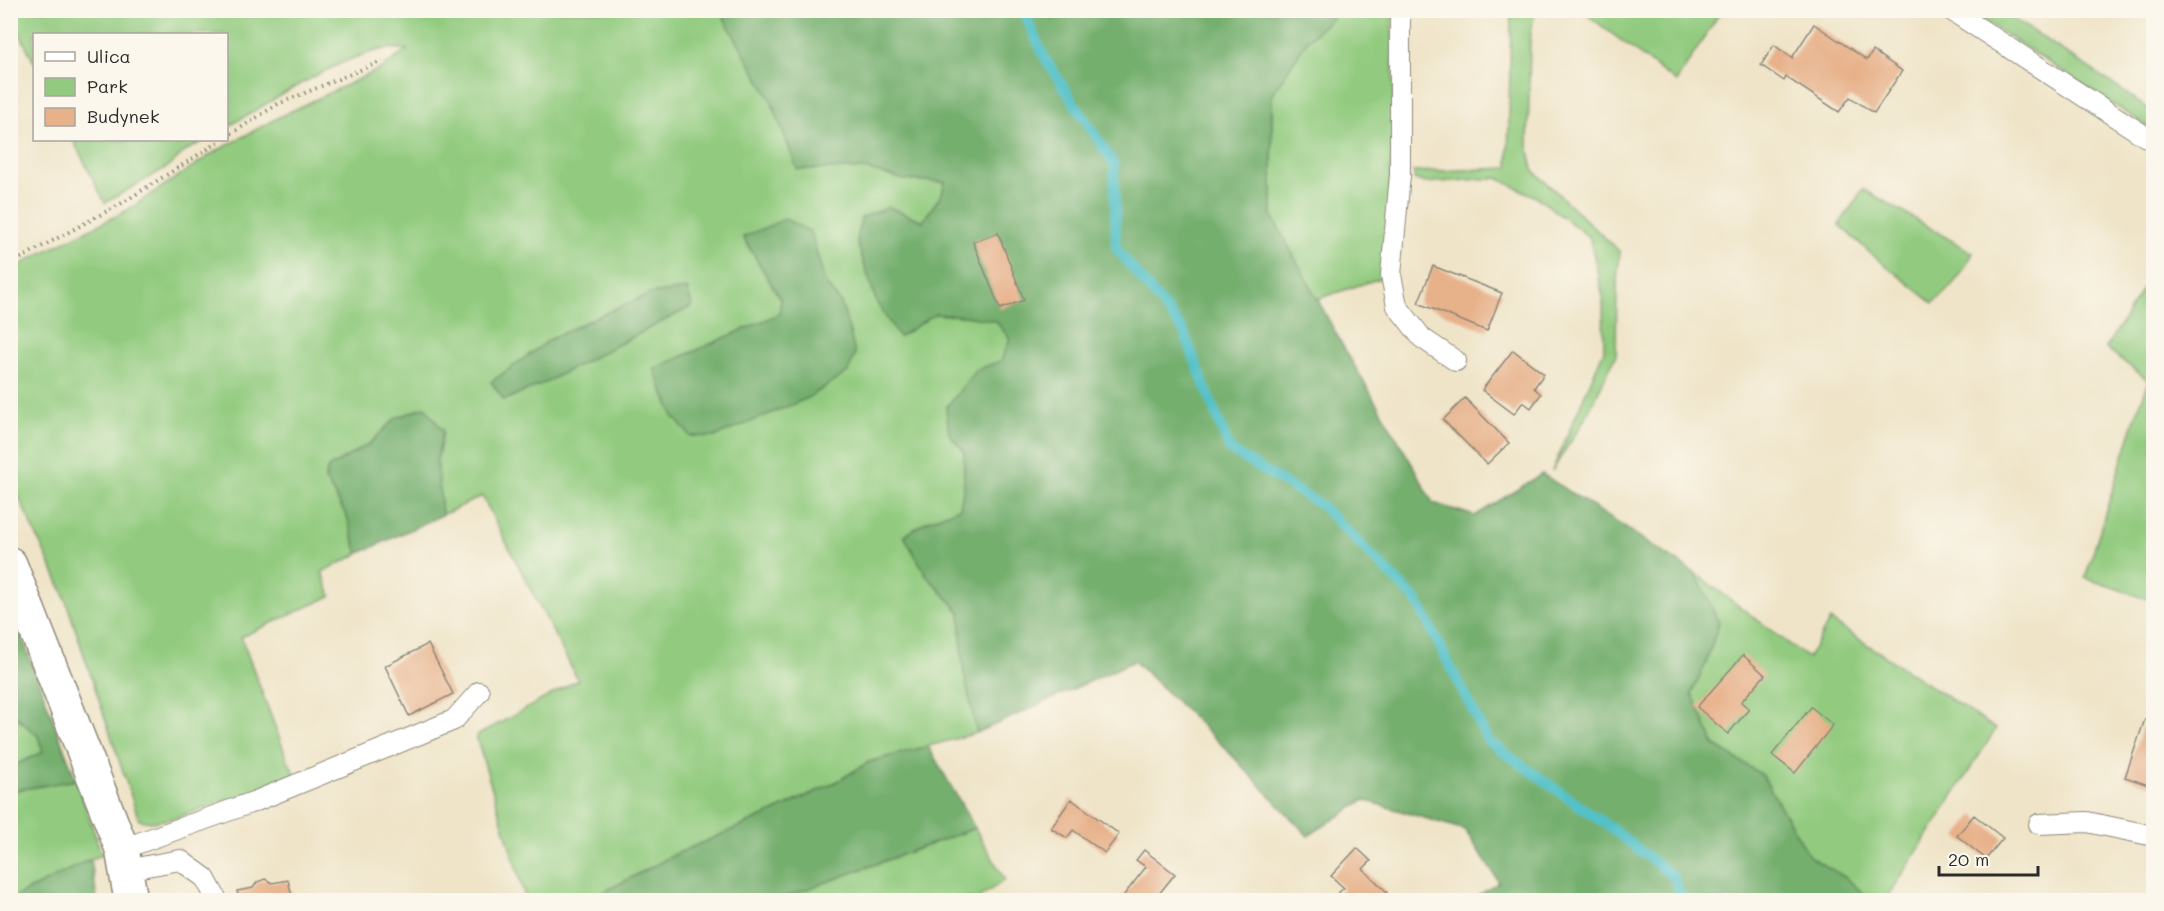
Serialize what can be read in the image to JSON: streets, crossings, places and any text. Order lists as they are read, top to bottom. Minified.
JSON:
{"legend":["Ulica","Park","Budynek"],"scale_bar":"20 m"}
